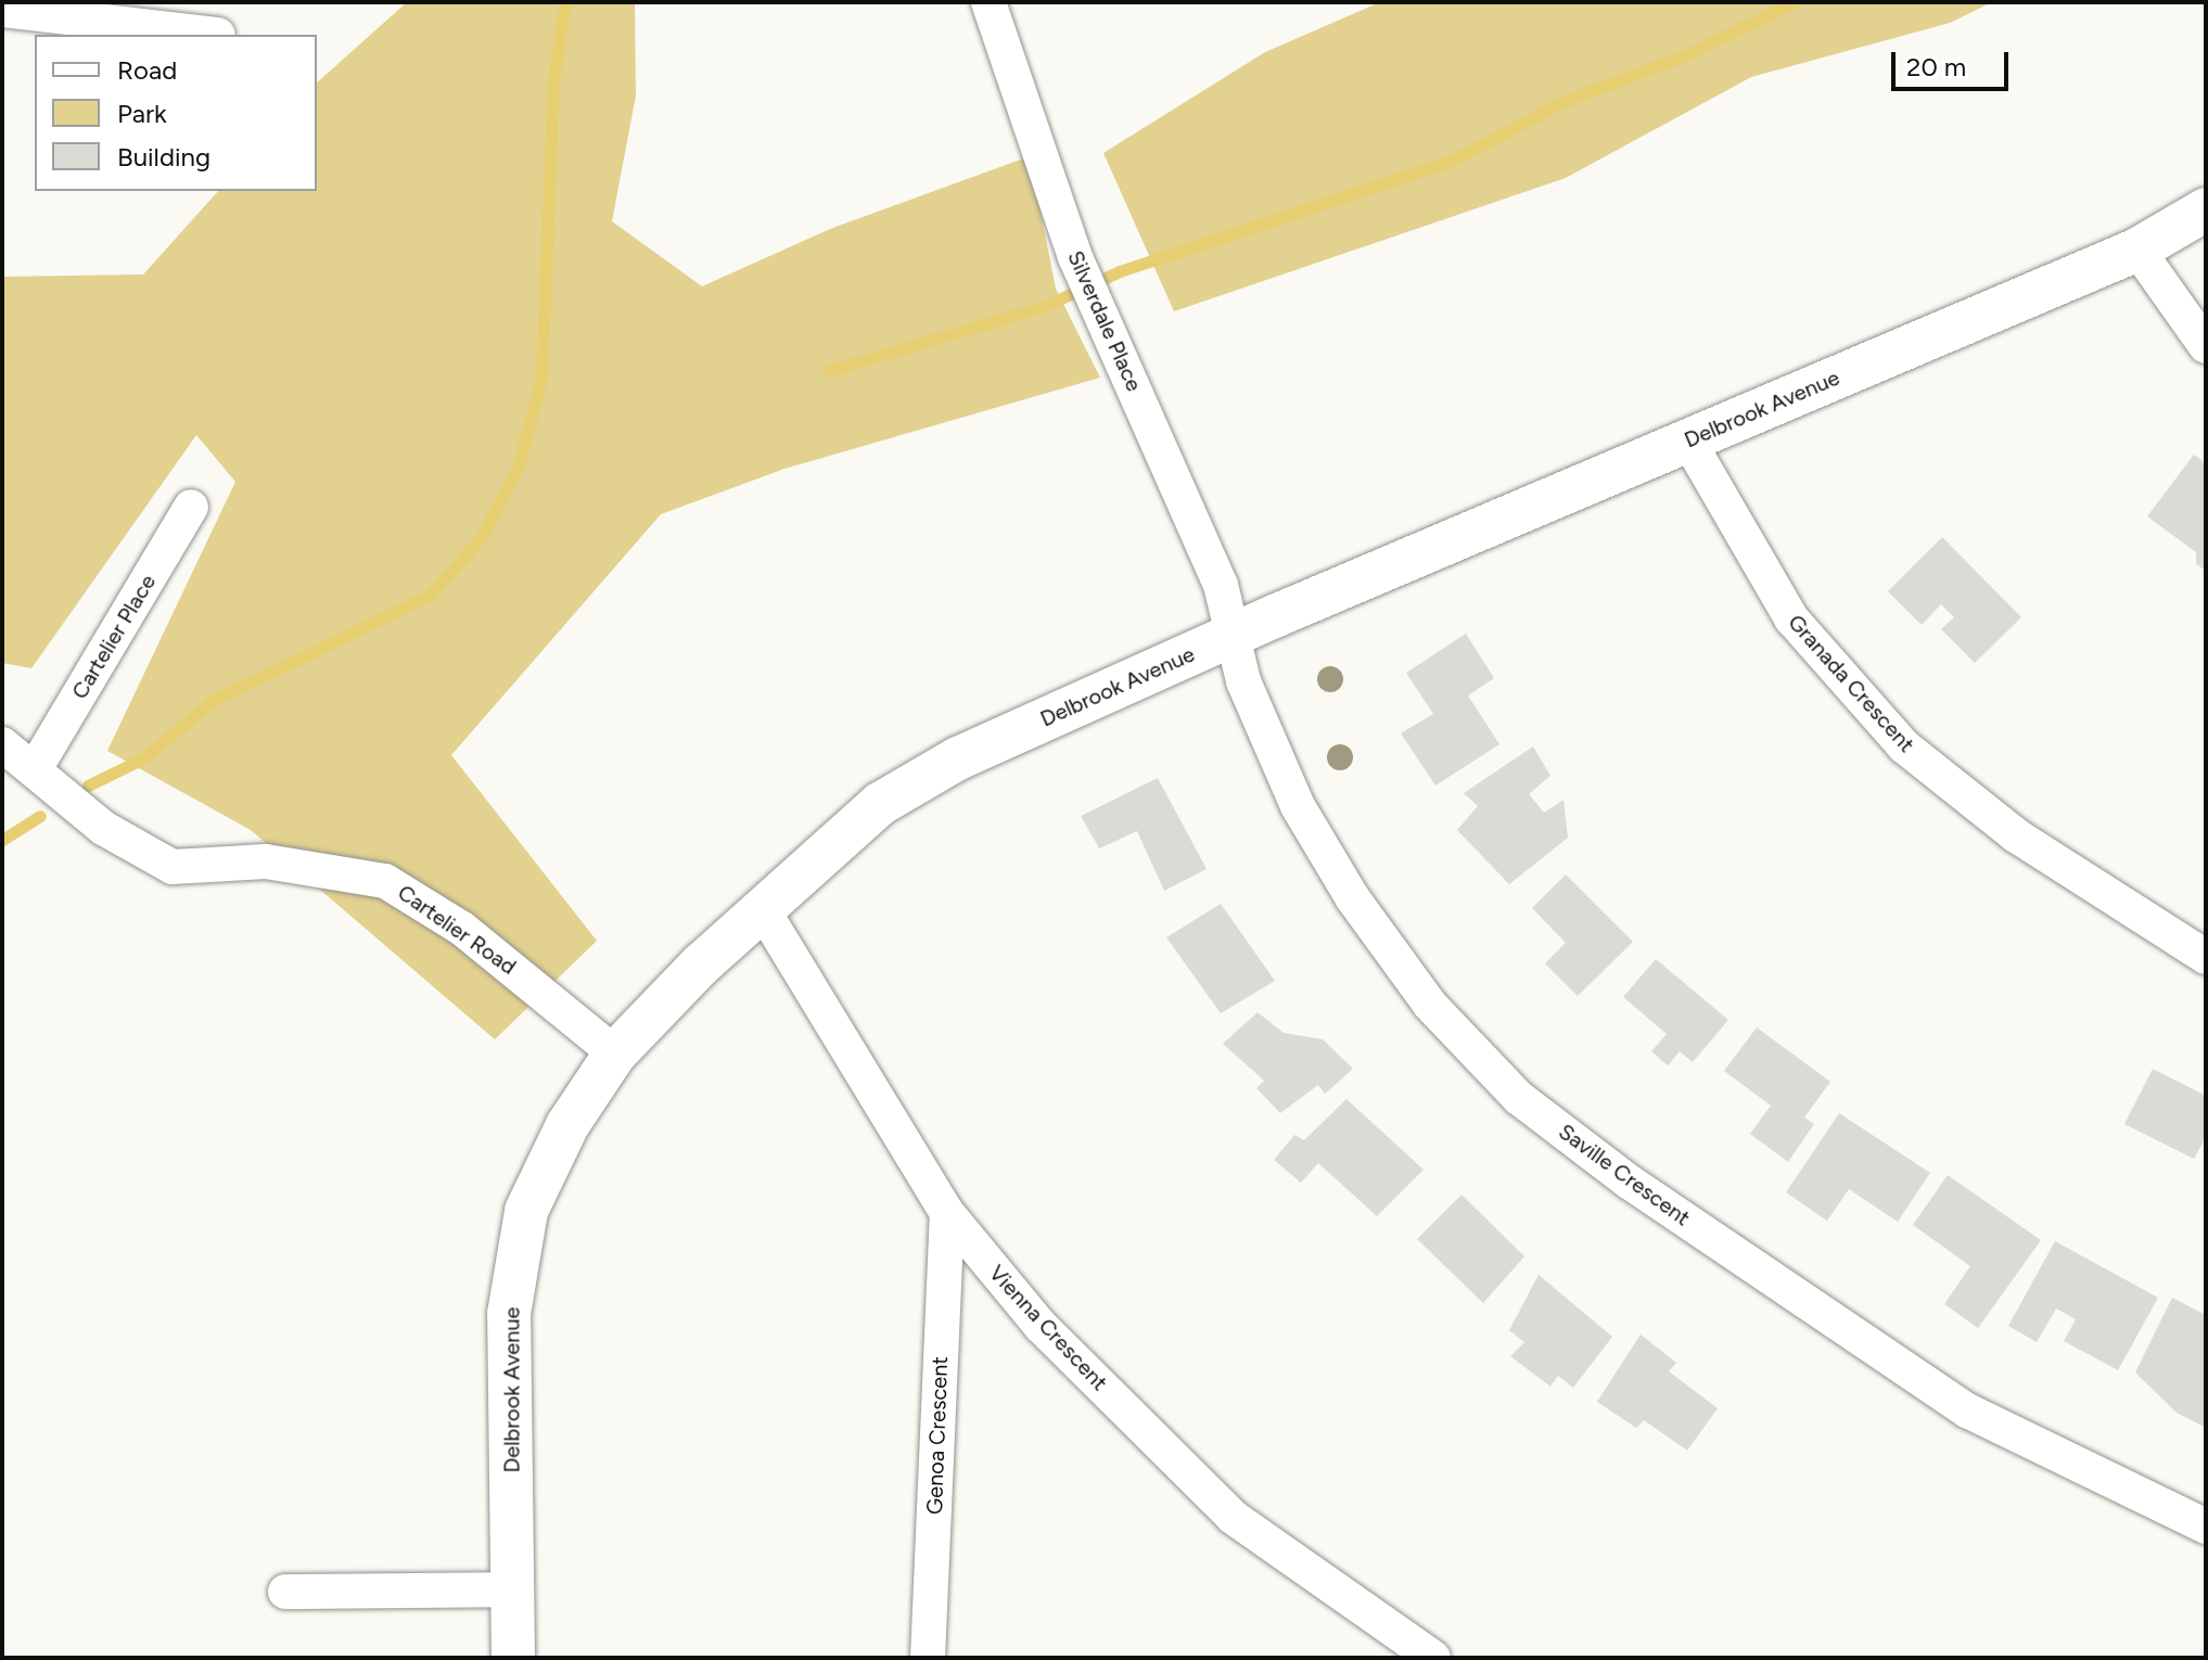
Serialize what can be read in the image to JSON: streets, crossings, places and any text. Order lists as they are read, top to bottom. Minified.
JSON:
{"streets":{"street":["Silverdale Place","Delbrook Avenue","Cartelier Place","Granada Crescent","Cartelier Road","Saville Crescent","Vienna Crescent","Genoa Crescent"]},"crossings":[["Silverdale Place","Delbrook Avenue"],["Silverdale Place","Saville Crescent"],["Delbrook Avenue","Granada Crescent"],["Delbrook Avenue","Cartelier Road"],["Delbrook Avenue","Saville Crescent"],["Delbrook Avenue","Vienna Crescent"],["Cartelier Place","Cartelier Road"],["Vienna Crescent","Genoa Crescent"]],"legend":["Road","Park","Building"],"scale_bar":"20 m"}
